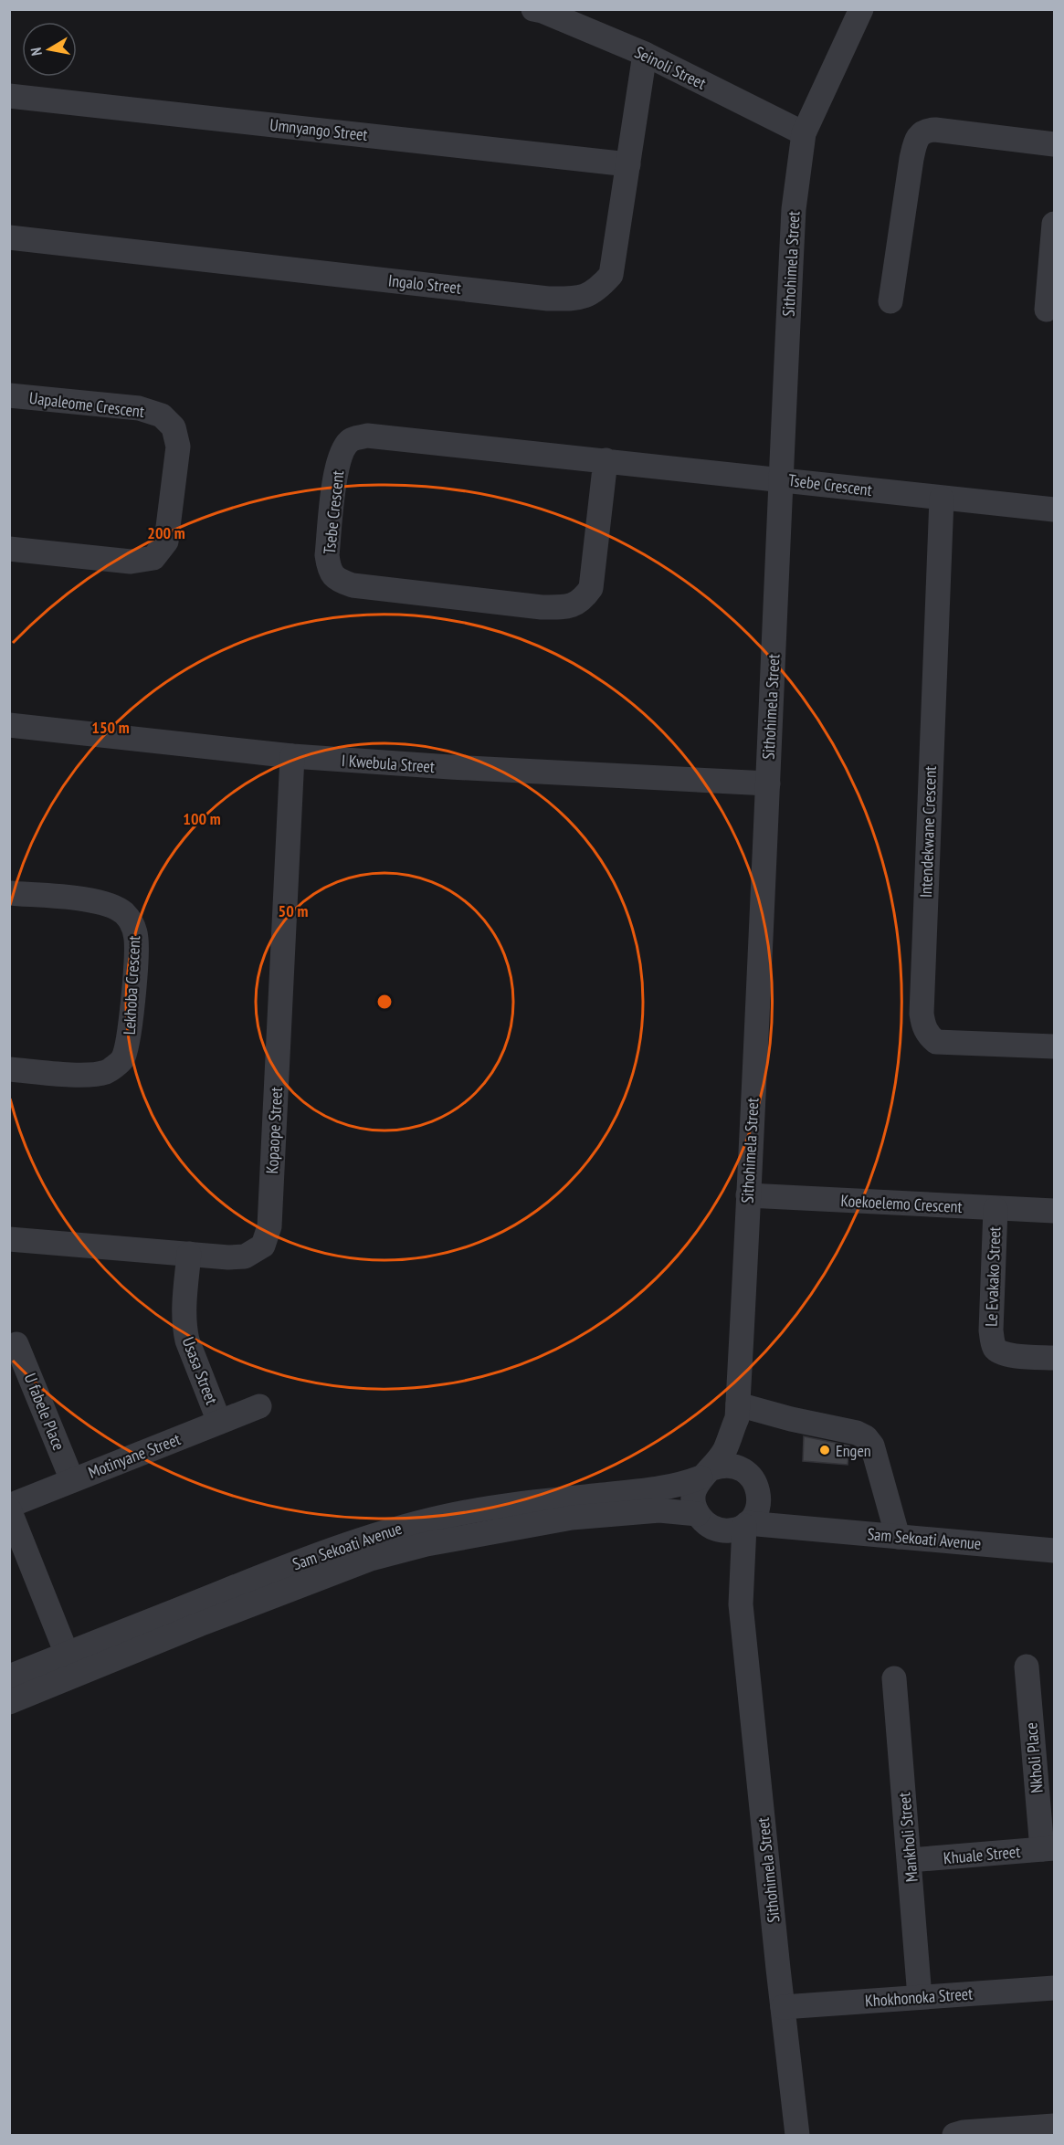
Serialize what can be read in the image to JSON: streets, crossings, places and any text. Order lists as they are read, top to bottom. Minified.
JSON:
{"streets":{"street":["Seinoli Street","Umnyango Street","Sithohimela Street","Ingalo Street","Uapaleome Crescent","Tsebe Crescent","I Kwebula Street","Intendekwane Crescent","Lekhoba Crescent","Kopaope Street","Koekoelemo Crescent","Le Evakako Street","Usasa Street","U fabele Place","Motinyane Street","Sam Sekoati Avenue","Nkholi Place","Mankholi Street","Khuale Street","Khokhonoka Street"]},"crossings":[["Seinoli Street","Sithohimela Street"],["Seinoli Street","Ingalo Street"],["Umnyango Street","Ingalo Street"],["Sithohimela Street","Tsebe Crescent"],["Sithohimela Street","I Kwebula Street"],["Sithohimela Street","Koekoelemo Crescent"],["Sithohimela Street","Sam Sekoati Avenue"],["Sithohimela Street","Khokhonoka Street"],["Tsebe Crescent","Intendekwane Crescent"],["I Kwebula Street","Kopaope Street"],["Kopaope Street","Usasa Street"],["Koekoelemo Crescent","Le Evakako Street"],["Usasa Street","Motinyane Street"],["U fabele Place","Motinyane Street"],["Nkholi Place","Khuale Street"],["Mankholi Street","Khuale Street"],["Mankholi Street","Khokhonoka Street"]],"places":["Engen"],"north":"left","rings":["200 m","150 m","100 m","50 m"]}
